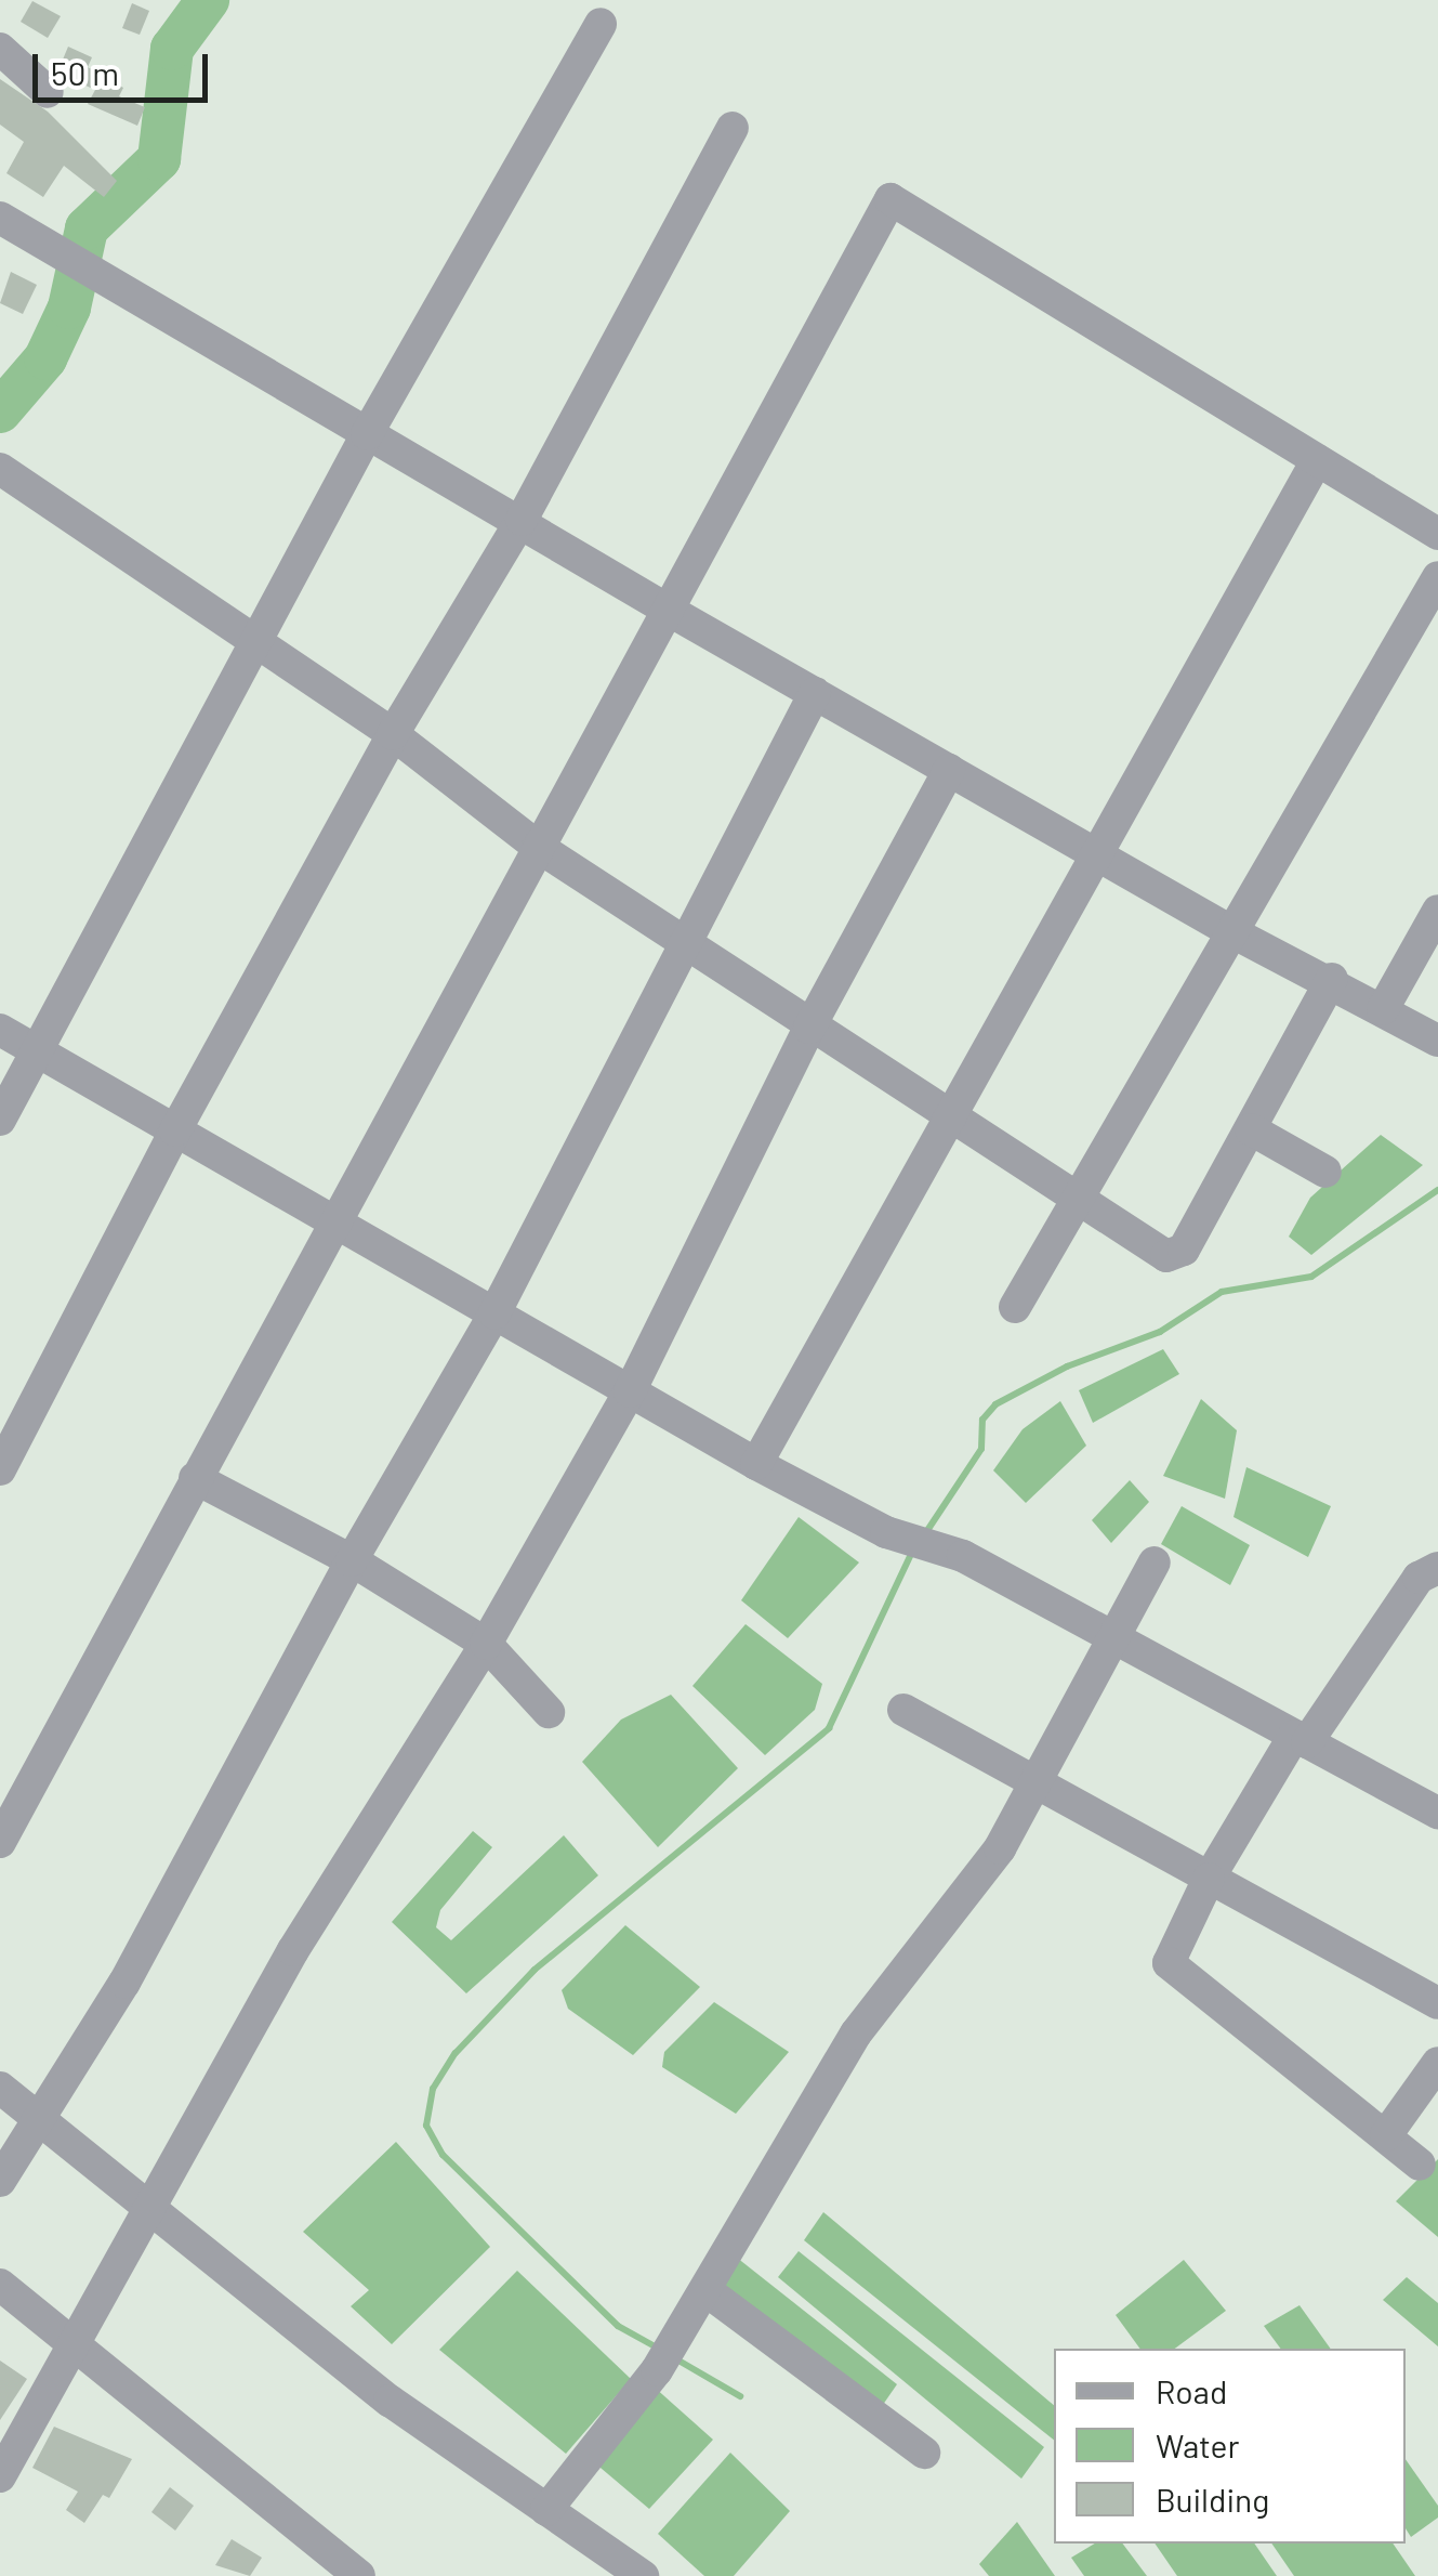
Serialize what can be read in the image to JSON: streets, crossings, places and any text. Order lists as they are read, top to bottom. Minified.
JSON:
{"legend":["Road","Water","Building"],"scale_bar":"50 m"}
